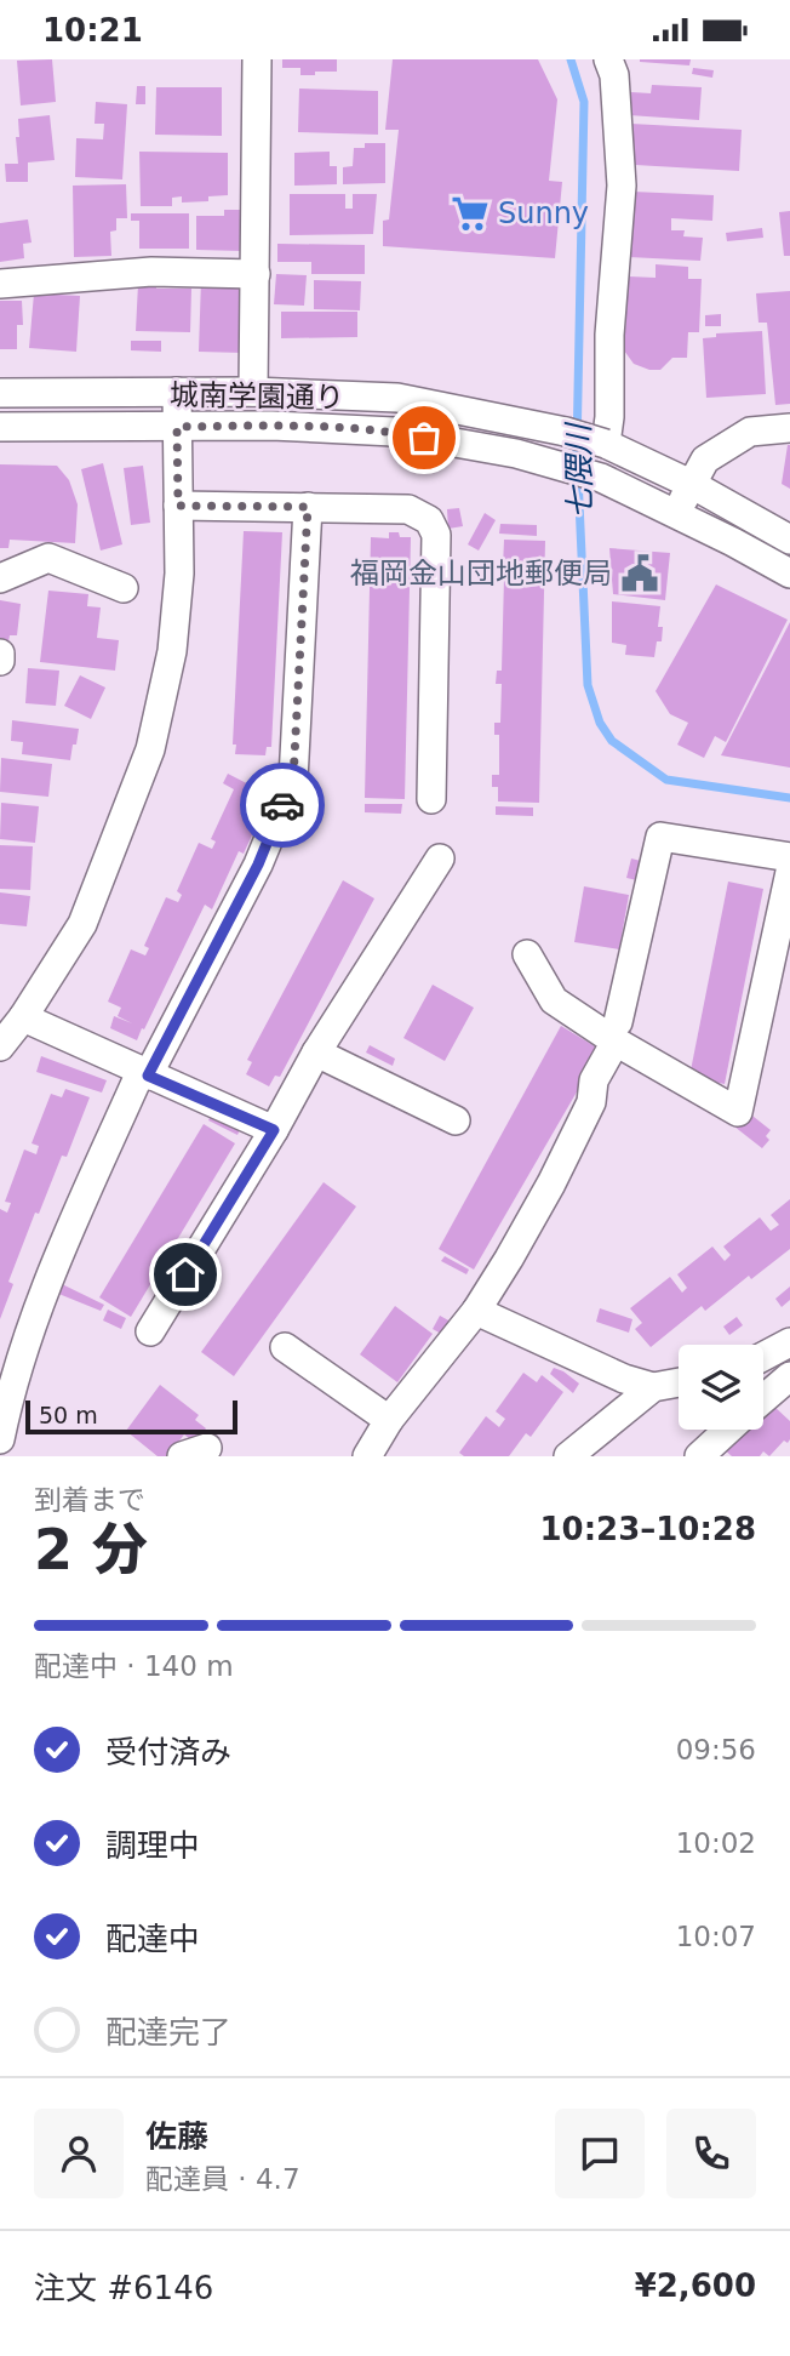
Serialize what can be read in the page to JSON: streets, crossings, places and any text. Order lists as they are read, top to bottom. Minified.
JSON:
{"streets":{"street":["城南学園通り"]},"water":["七隈川"],"places":{"supermarket":["Sunny"],"public building":["福岡金山団地郵便局"]},"scale_bar":"50 m","page":{"status":"10:21","scale":"50 m","heading":["2 分","到着まで","10:23–10:28"],"panel":["佐藤","配達員 · 4.7","注文 #6146","¥2,600"],"bar":"配達中 · 140 m","list":[["受付済み","09:56"],["調理中","10:02"],["配達中","10:07"],"配達完了"]}}
